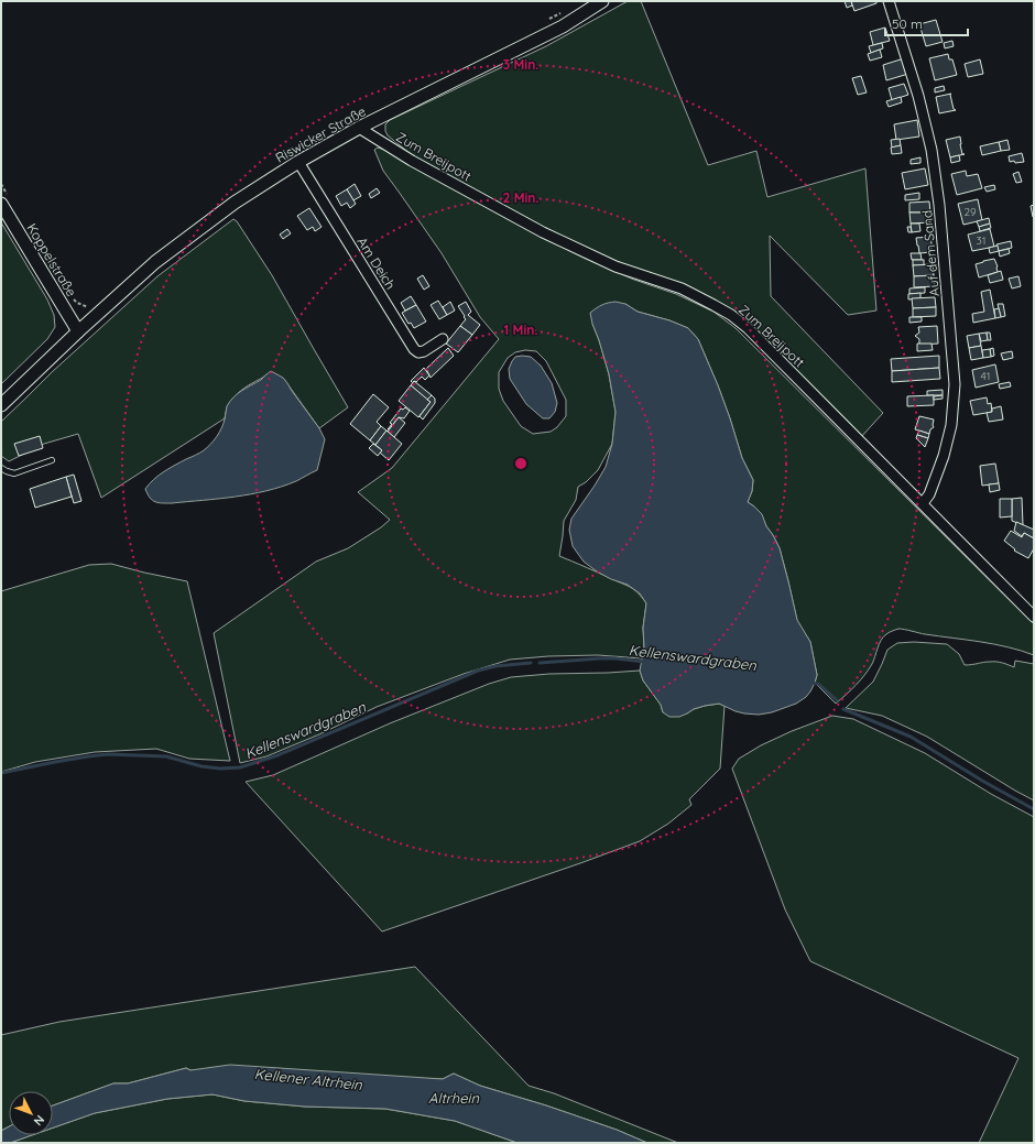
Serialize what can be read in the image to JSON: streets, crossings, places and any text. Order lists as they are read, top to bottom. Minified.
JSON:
{"streets":{"street":["Riswicker Straße","Zum Breijpott","Auf dem Sand","Koppelstraße","Am Deich"]},"crossings":[["Riswicker Straße","Zum Breijpott"],["Riswicker Straße","Koppelstraße"],["Riswicker Straße","Am Deich"],["Zum Breijpott","Auf dem Sand"]],"water":["Kellenswardgraben","Kellener Altrhein","Altrhein"],"house_numbers":["29","31","41"],"scale_bar":"50 m","north":"bottom right","rings":["3 Min.","2 Min.","1 Min."]}
